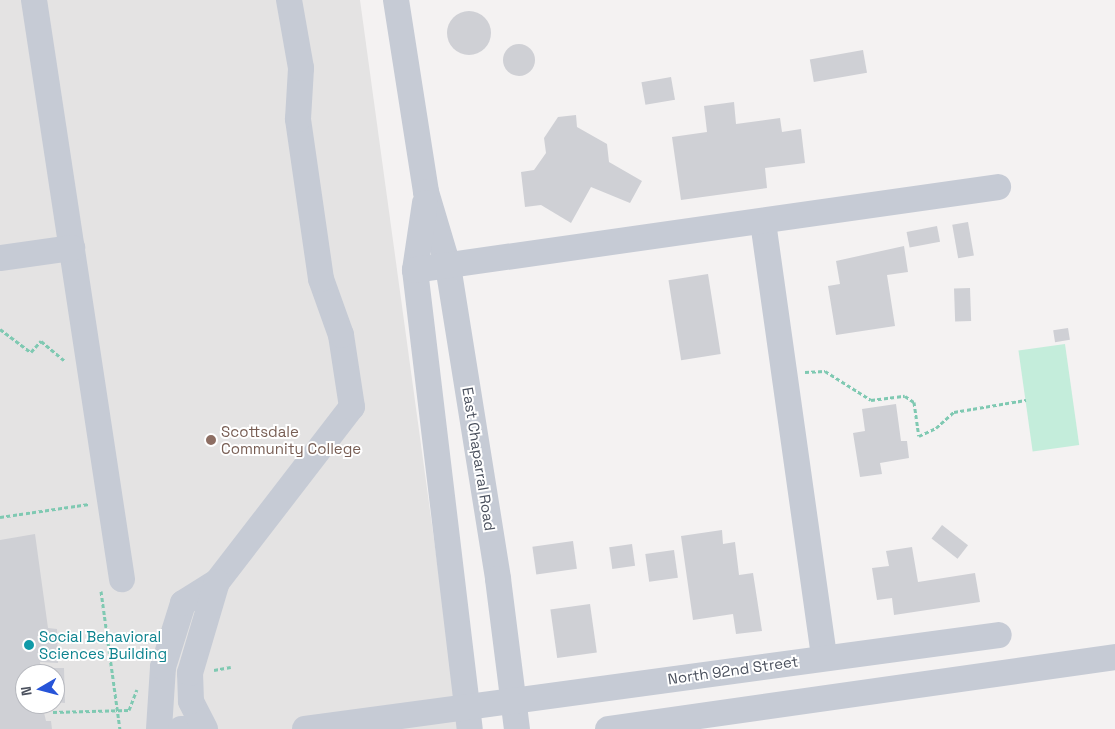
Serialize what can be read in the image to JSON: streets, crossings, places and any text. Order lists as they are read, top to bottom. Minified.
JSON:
{"streets":{"street":["East Chaparral Road","North 92nd Street"]},"crossings":[["East Chaparral Road","North 92nd Street"]],"places":["Scottsdale Community College","Social Behavioral Sciences Building"],"north":"left"}
